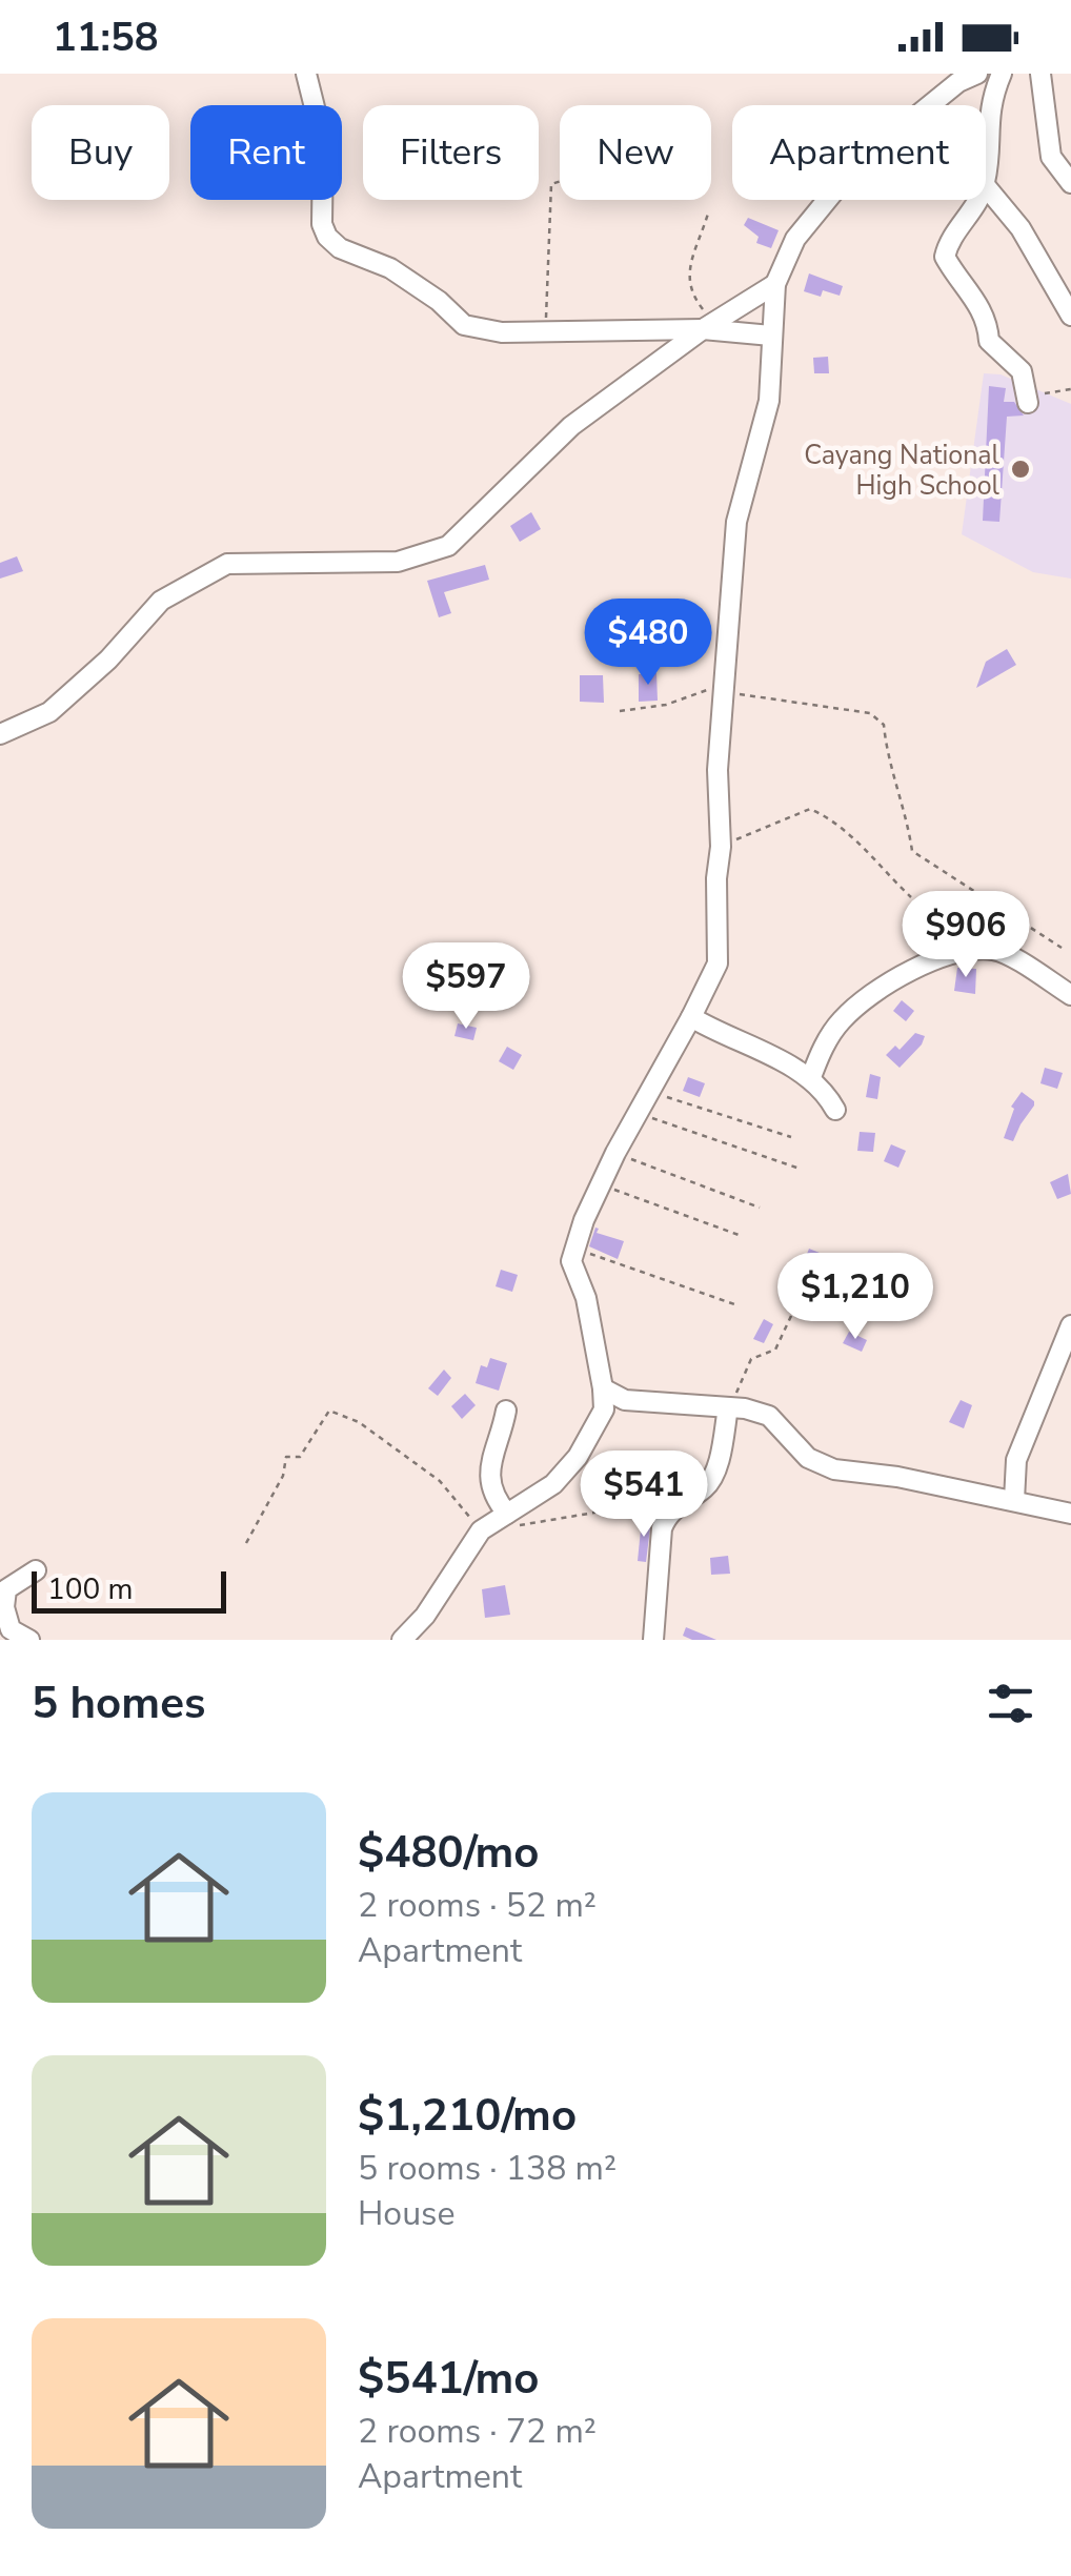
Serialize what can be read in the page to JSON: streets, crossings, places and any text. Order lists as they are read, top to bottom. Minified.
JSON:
{"places":["Cayang National High School"],"scale_bar":"100 m","page":{"status":"11:58","chip":["Buy","Rent","Filters","New","Apartment"],"price":["$480","$906","$597","$1,210","$541"],"scale":"100 m","heading":"5 homes","list":[{"name":"$480/mo","note":"2 rooms · 52 m² · Apartment"},{"name":"$1,210/mo","note":"5 rooms · 138 m² · House"},{"name":"$541/mo","note":"2 rooms · 72 m² · Apartment"}]}}
